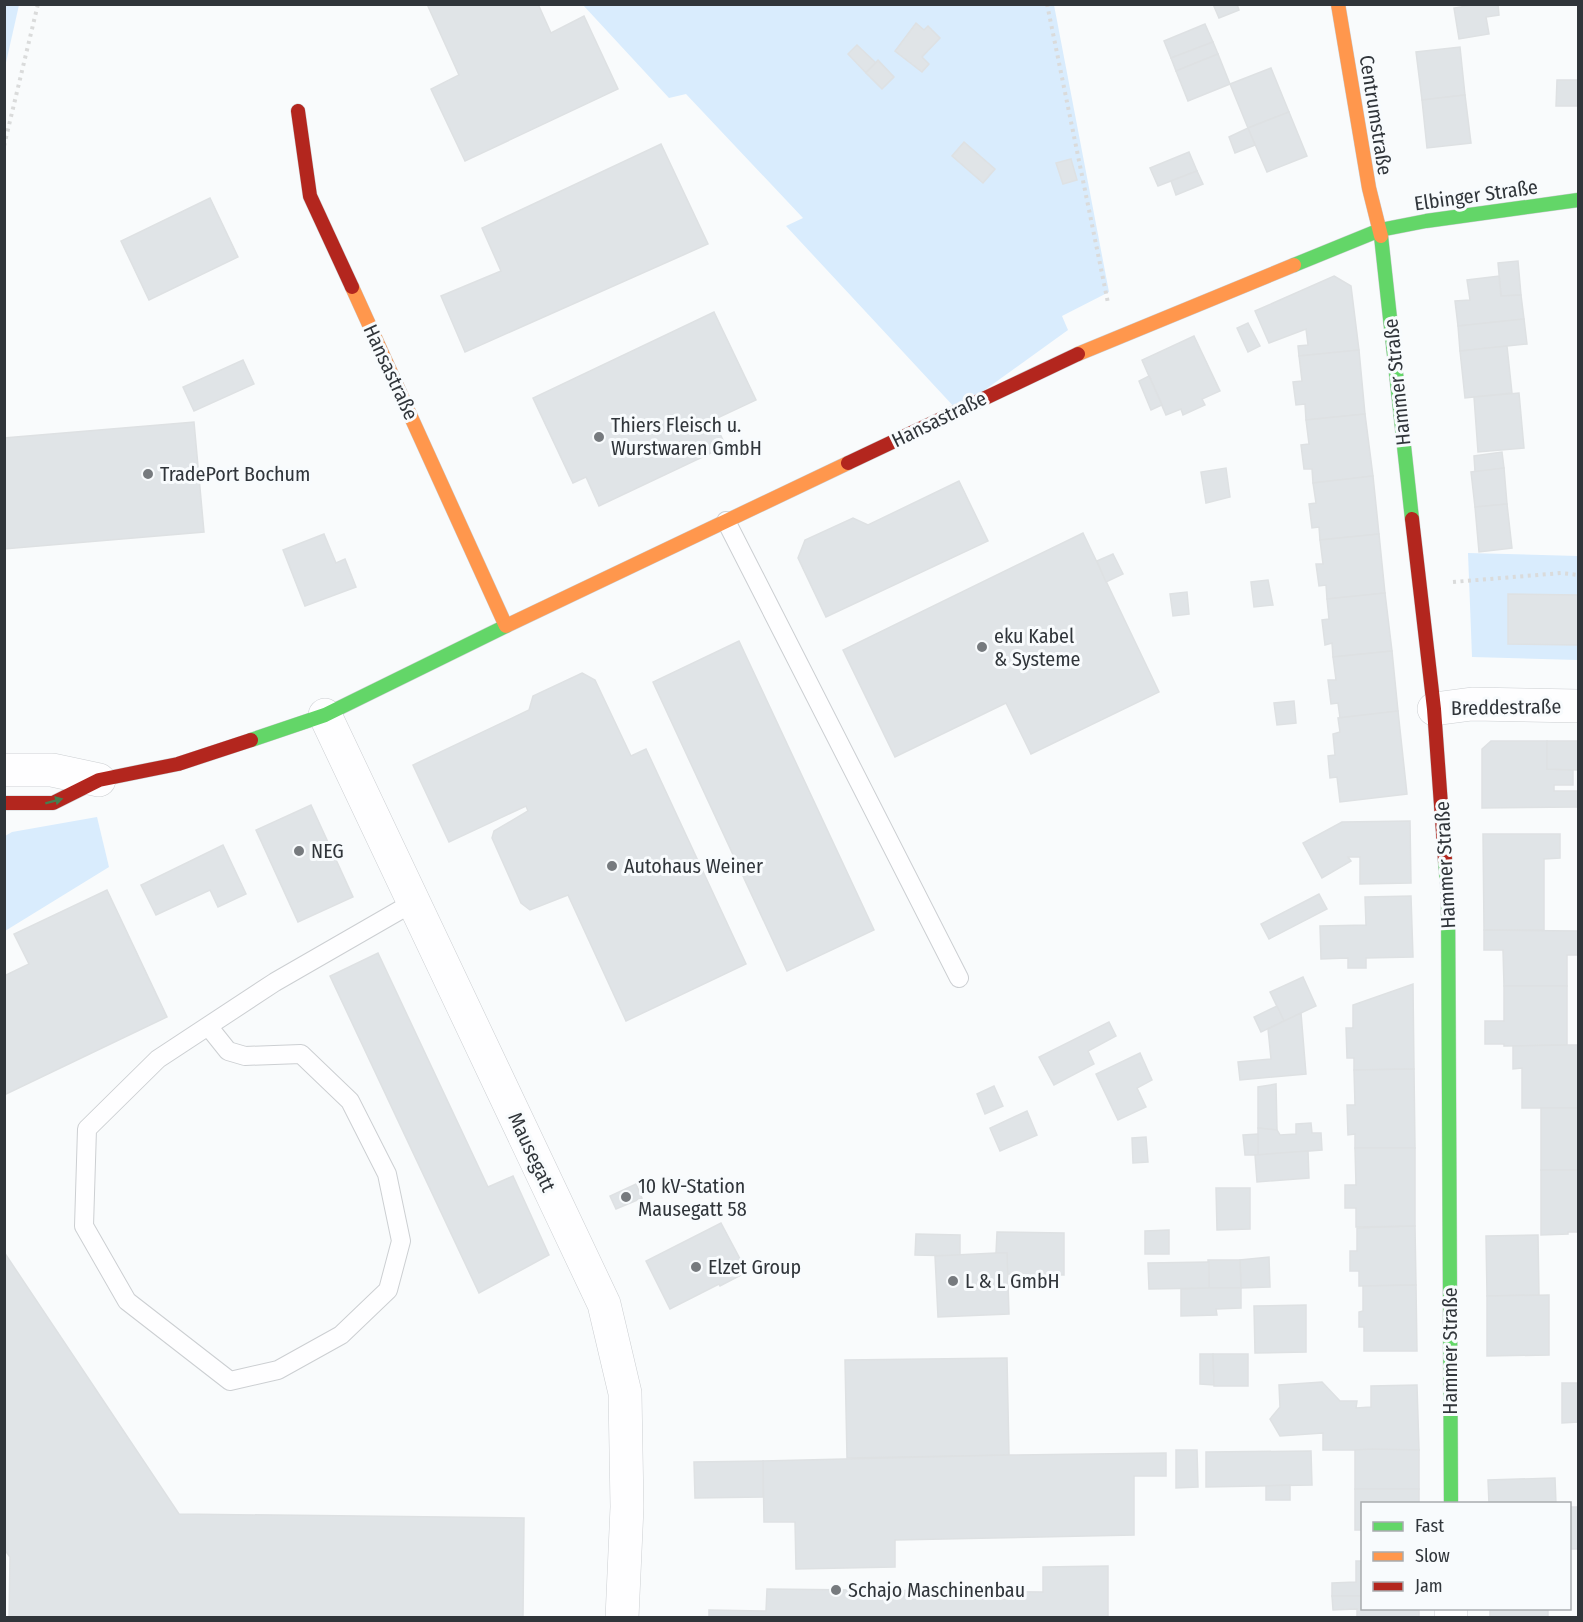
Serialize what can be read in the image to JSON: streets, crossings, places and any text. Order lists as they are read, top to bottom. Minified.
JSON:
{"streets":{"street":["Centrumstraße","Elbinger Straße","Hansastraße","Hammer Straße","Breddestraße","Mausegatt"]},"crossings":[["Centrumstraße","Elbinger Straße"],["Centrumstraße","Hansastraße"],["Centrumstraße","Hammer Straße"],["Elbinger Straße","Hansastraße"],["Elbinger Straße","Hammer Straße"],["Hansastraße","Hammer Straße"],["Hansastraße","Mausegatt"],["Hammer Straße","Breddestraße"]],"places":["Thiers Fleisch u. Wurstwaren GmbH","TradePort Bochum","eku Kabel & Systeme","NEG","Autohaus Weiner","10 kV-Station Mausegatt 58","Elzet Group","L & L GmbH","Schajo Maschinenbau"],"legend":["Fast","Slow","Jam"]}
